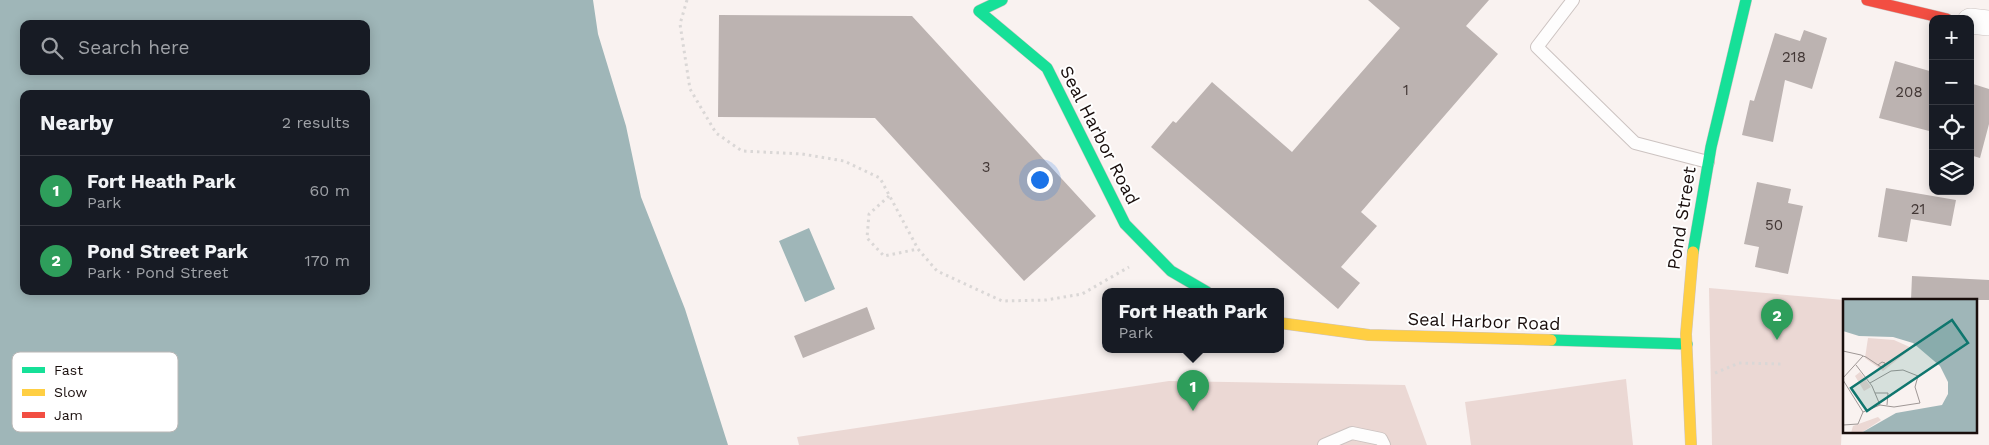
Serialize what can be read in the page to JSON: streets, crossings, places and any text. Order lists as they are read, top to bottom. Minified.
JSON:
{"streets":{"street":["Seal Harbor Road","Pond Street"]},"crossings":[["Seal Harbor Road","Pond Street"]],"house_numbers":["218","1","208","3","21","50"],"legend":["Fast","Slow","Jam"],"page":{"map_buttons":["+","−"],"search":"Search here","heading":["Nearby","2 results"],"list":[{"mark":"1","name":"Fort Heath Park","note":"Park","value":"60 m"},{"mark":"2","name":"Pond Street Park","note":"Park · Pond Street","value":"170 m"}],"popup":["Fort Heath Park","Park"],"pins":["2","1"]}}
